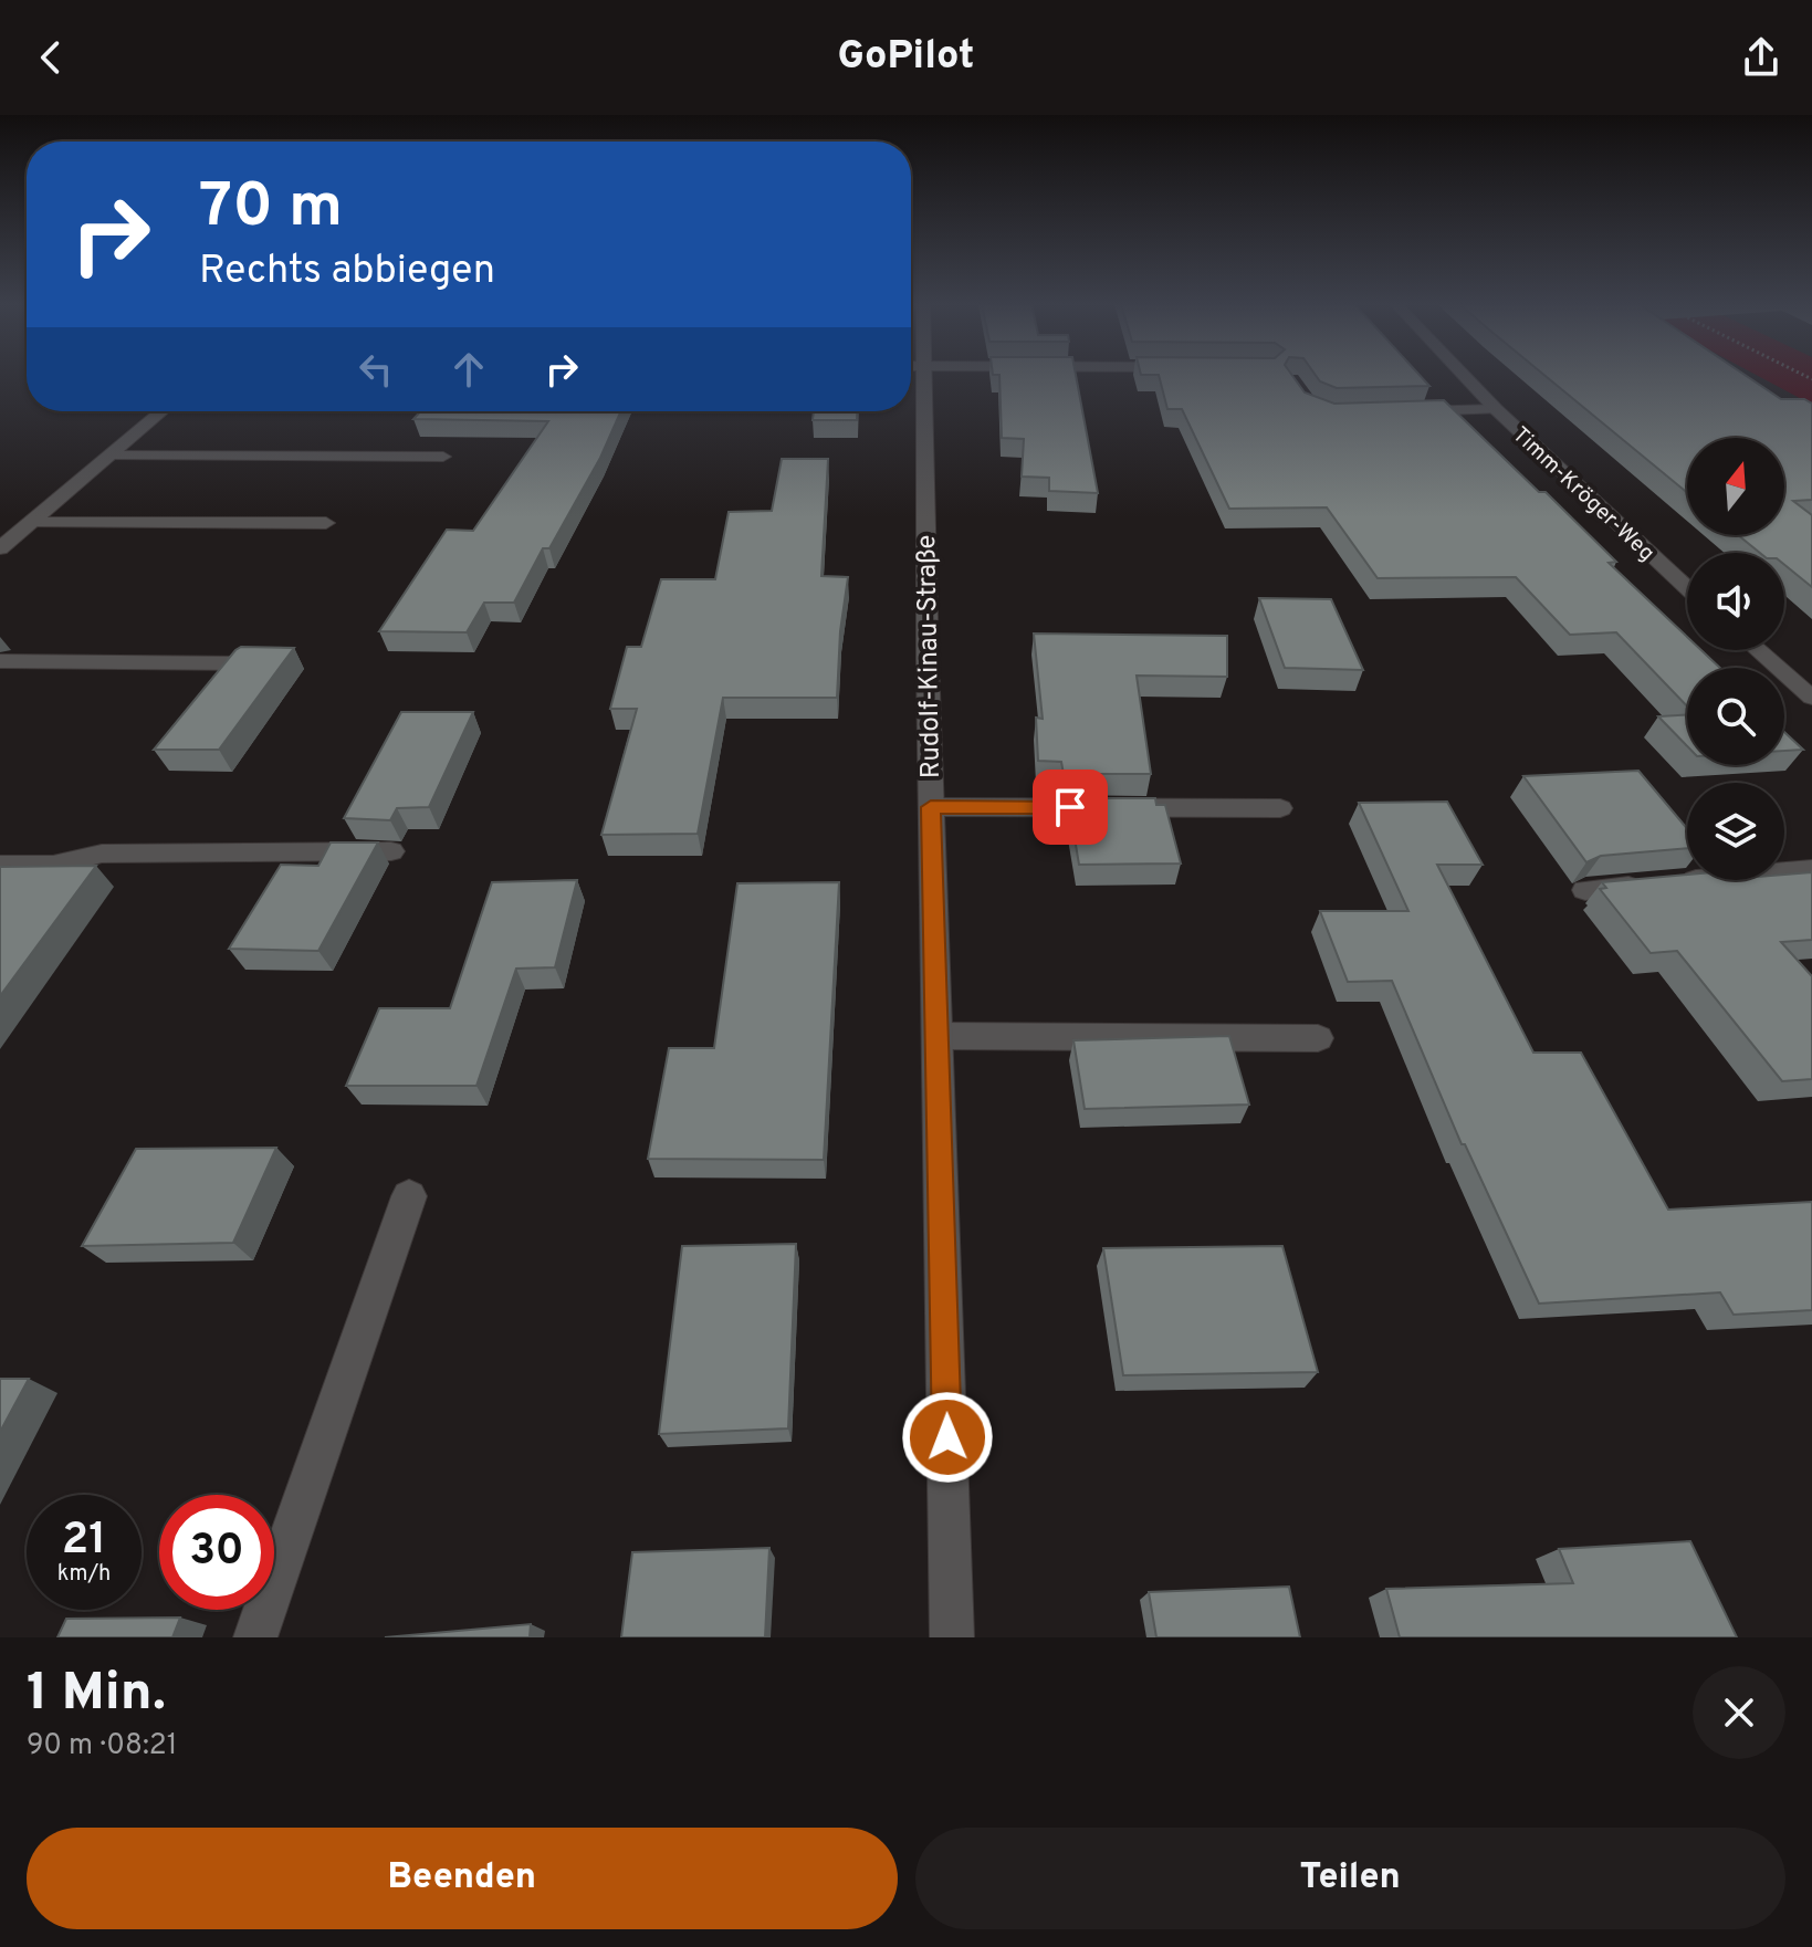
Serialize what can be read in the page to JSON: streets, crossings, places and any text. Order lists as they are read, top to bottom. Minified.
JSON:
{"streets":{"street":["Timm-Kröger-Weg","Rudolf-Kinau-Straße"]},"north":"top","page":{"header":"GoPilot","turn":["70 m","Rechts abbiegen"],"speed":"21 km/h","limit":"30","heading":["1 Min.","90 m · 08:21"],"buttons":["Beenden","Teilen"]}}
